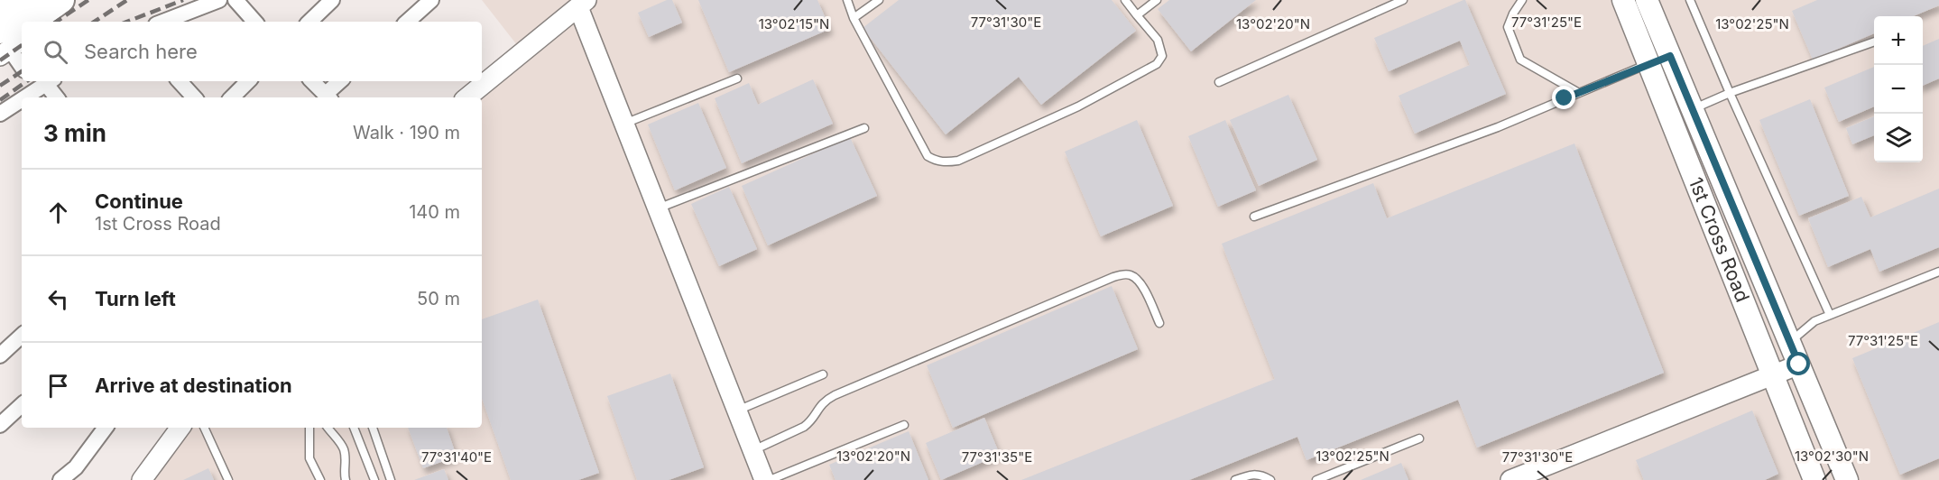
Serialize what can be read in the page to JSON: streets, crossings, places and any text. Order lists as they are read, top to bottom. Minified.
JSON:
{"streets":{"main road":["1st Cross Road"]},"page":{"map_buttons":["+","−"],"search":"Search here","heading":["3 min","Walk · 190 m"],"list":[["Continue","1st Cross Road","140 m"],["Turn left","50 m"],"Arrive at destination"]},"coordinates":["77°31'30\"E","77°31'25\"E","13°02'15\"N","13°02'20\"N","13°02'25\"N","13°02'30\"N","77°31'40\"E","77°31'35\"E"]}
